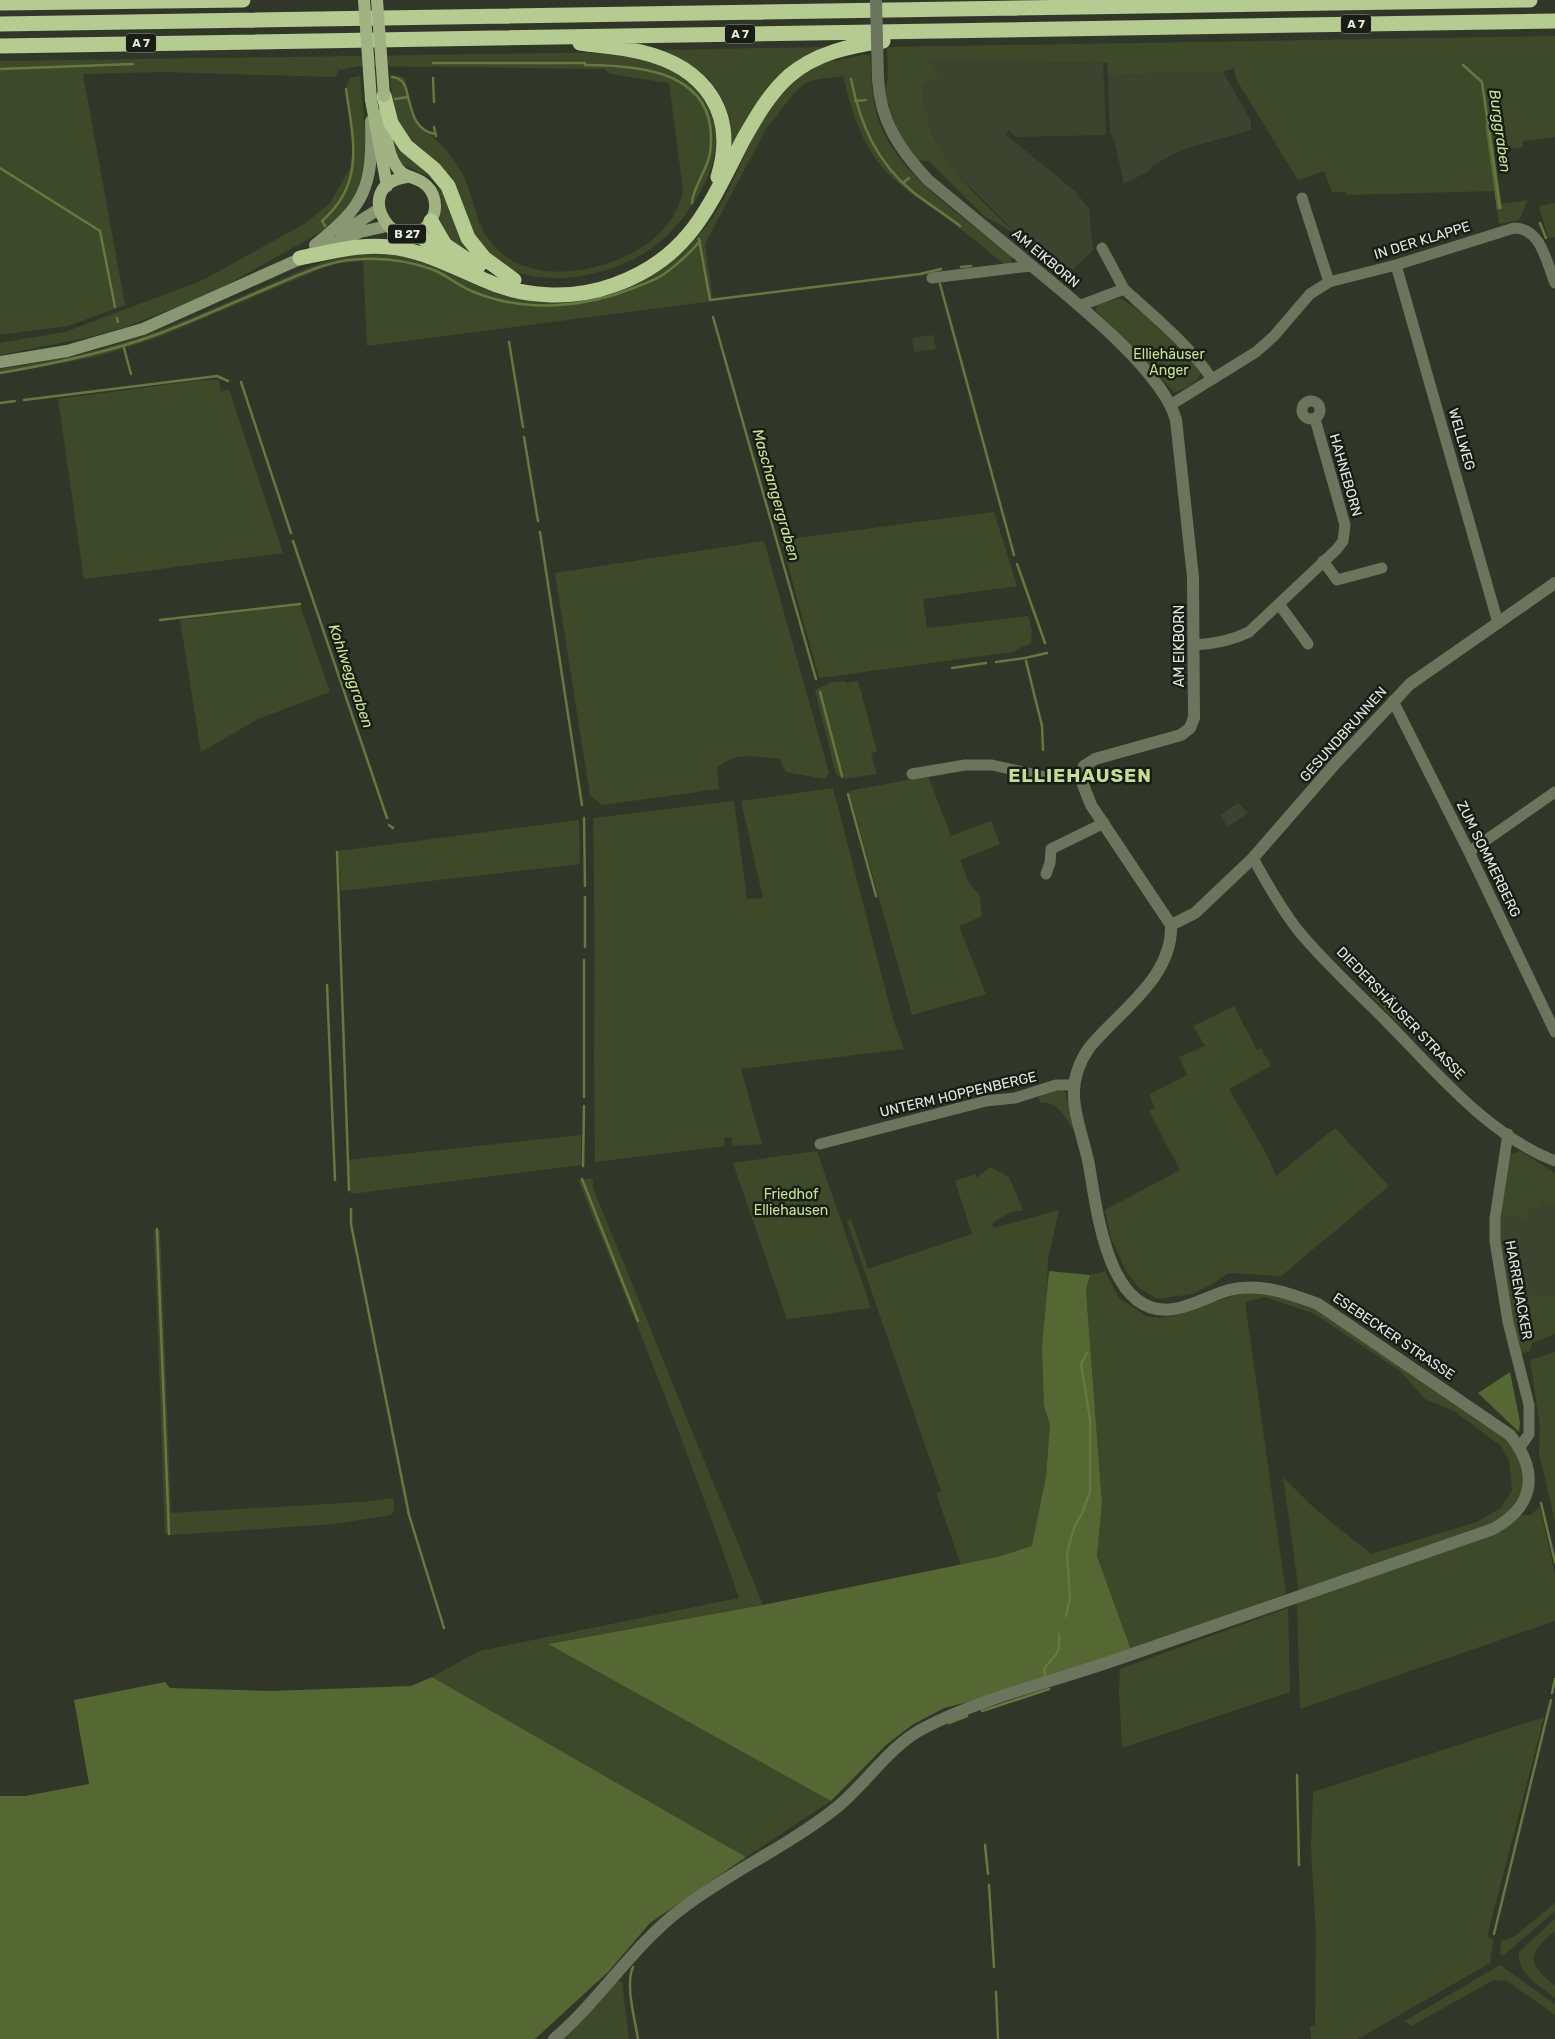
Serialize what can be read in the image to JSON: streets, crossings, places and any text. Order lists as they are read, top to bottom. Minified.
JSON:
{"streets":{"highway":["A 7"],"main road":["B 27"],"street":["IN DER KLAPPE","AM EIKBORN","WELLWEG","HAHNEBORN","GESUNDBRUNNEN","ZUM SOMMERBERG","DIEDERSHÄUSER STRASSE","UNTERM HOPPENBERGE","HARRENACKER","ESEBECKER STRASSE"]},"crossings":[["IN DER KLAPPE","AM EIKBORN"],["IN DER KLAPPE","WELLWEG"],["AM EIKBORN","HAHNEBORN"],["WELLWEG","GESUNDBRUNNEN"],["GESUNDBRUNNEN","ZUM SOMMERBERG"],["GESUNDBRUNNEN","DIEDERSHÄUSER STRASSE"],["DIEDERSHÄUSER STRASSE","HARRENACKER"],["UNTERM HOPPENBERGE","ESEBECKER STRASSE"],["HARRENACKER","ESEBECKER STRASSE"]],"districts":["ELLIEHAUSEN"],"water":["Burggraben","Maschangergraben","Kohlweggraben"],"parks":["Elliehäuser Anger","Friedhof Elliehausen"]}
